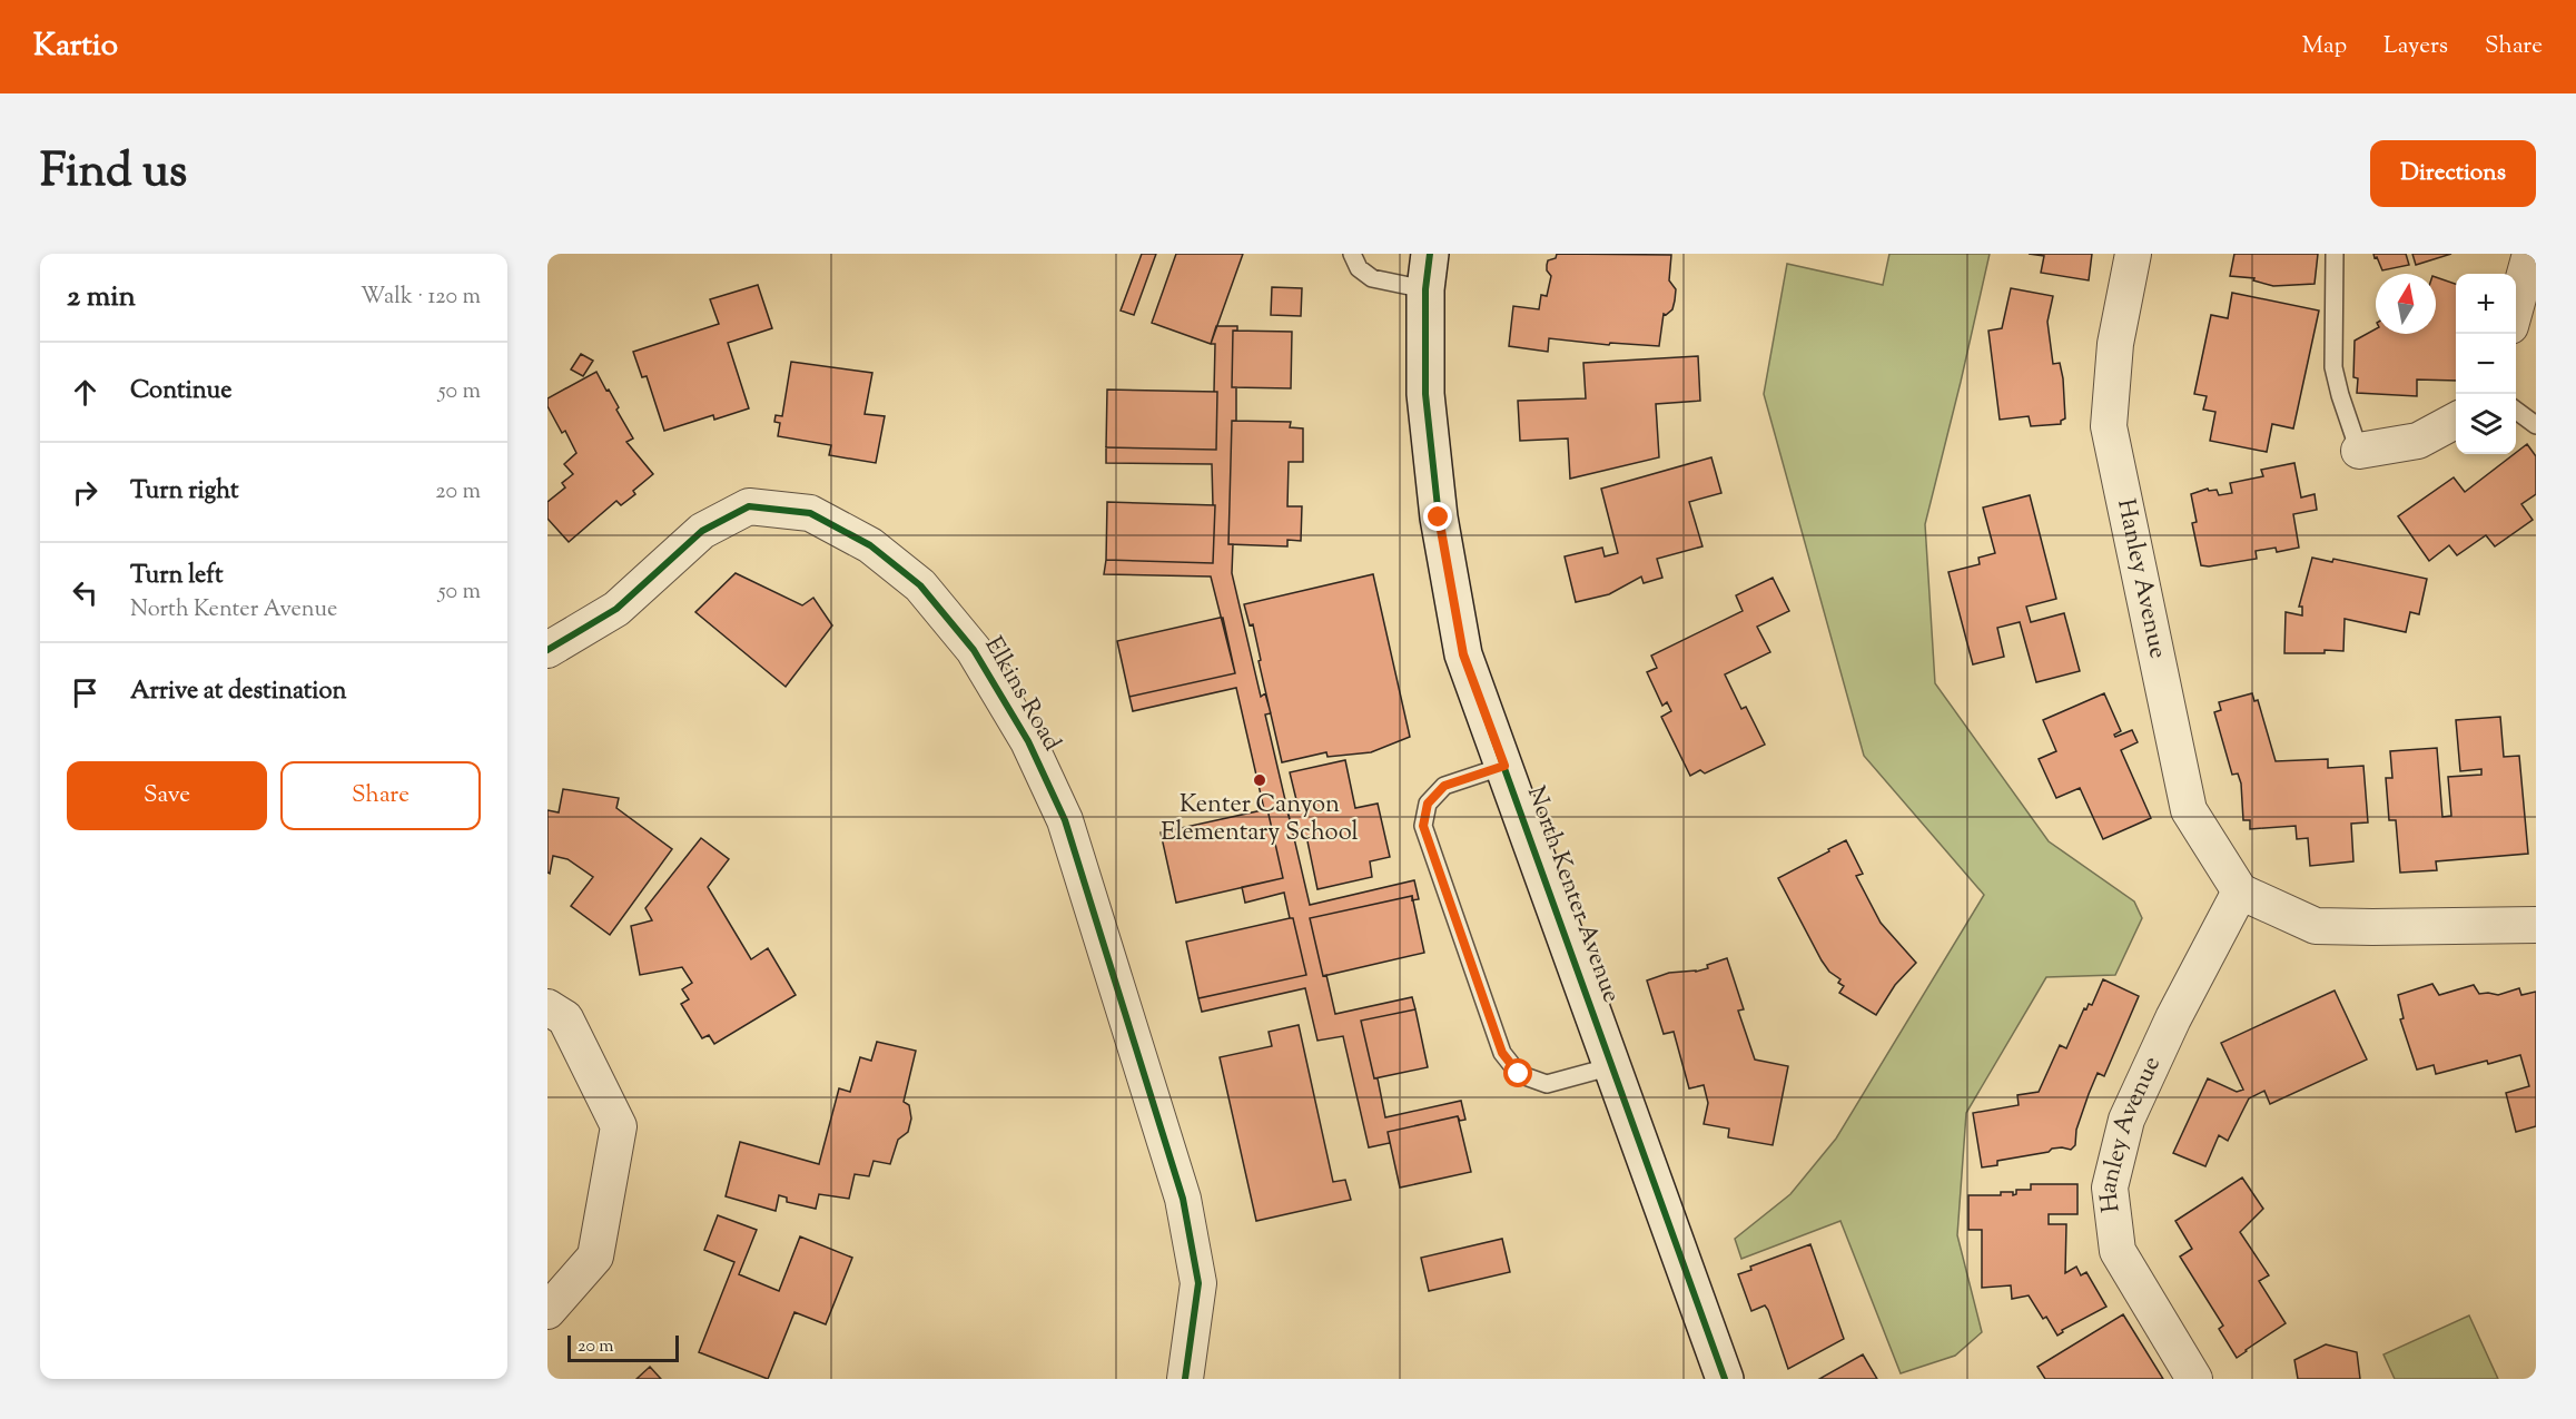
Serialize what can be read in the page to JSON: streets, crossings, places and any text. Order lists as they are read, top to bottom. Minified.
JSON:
{"streets":{"street":["Hanley Avenue","Elkins Road","North Kenter Avenue"]},"places":["Kenter Canyon Elementary School"],"scale_bar":"20 m","north":"top","page":{"header":"Kartio","nav":["Map","Layers","Share"],"title":"Find us","buttons":["Directions",["Save","Share"]],"heading":["2 min","Walk · 120 m"],"map_buttons":["+","−"],"list":[["Continue","50 m"],["Turn right","20 m"],["Turn left","North Kenter Avenue","50 m"],"Arrive at destination"],"scale":"20 m"}}
